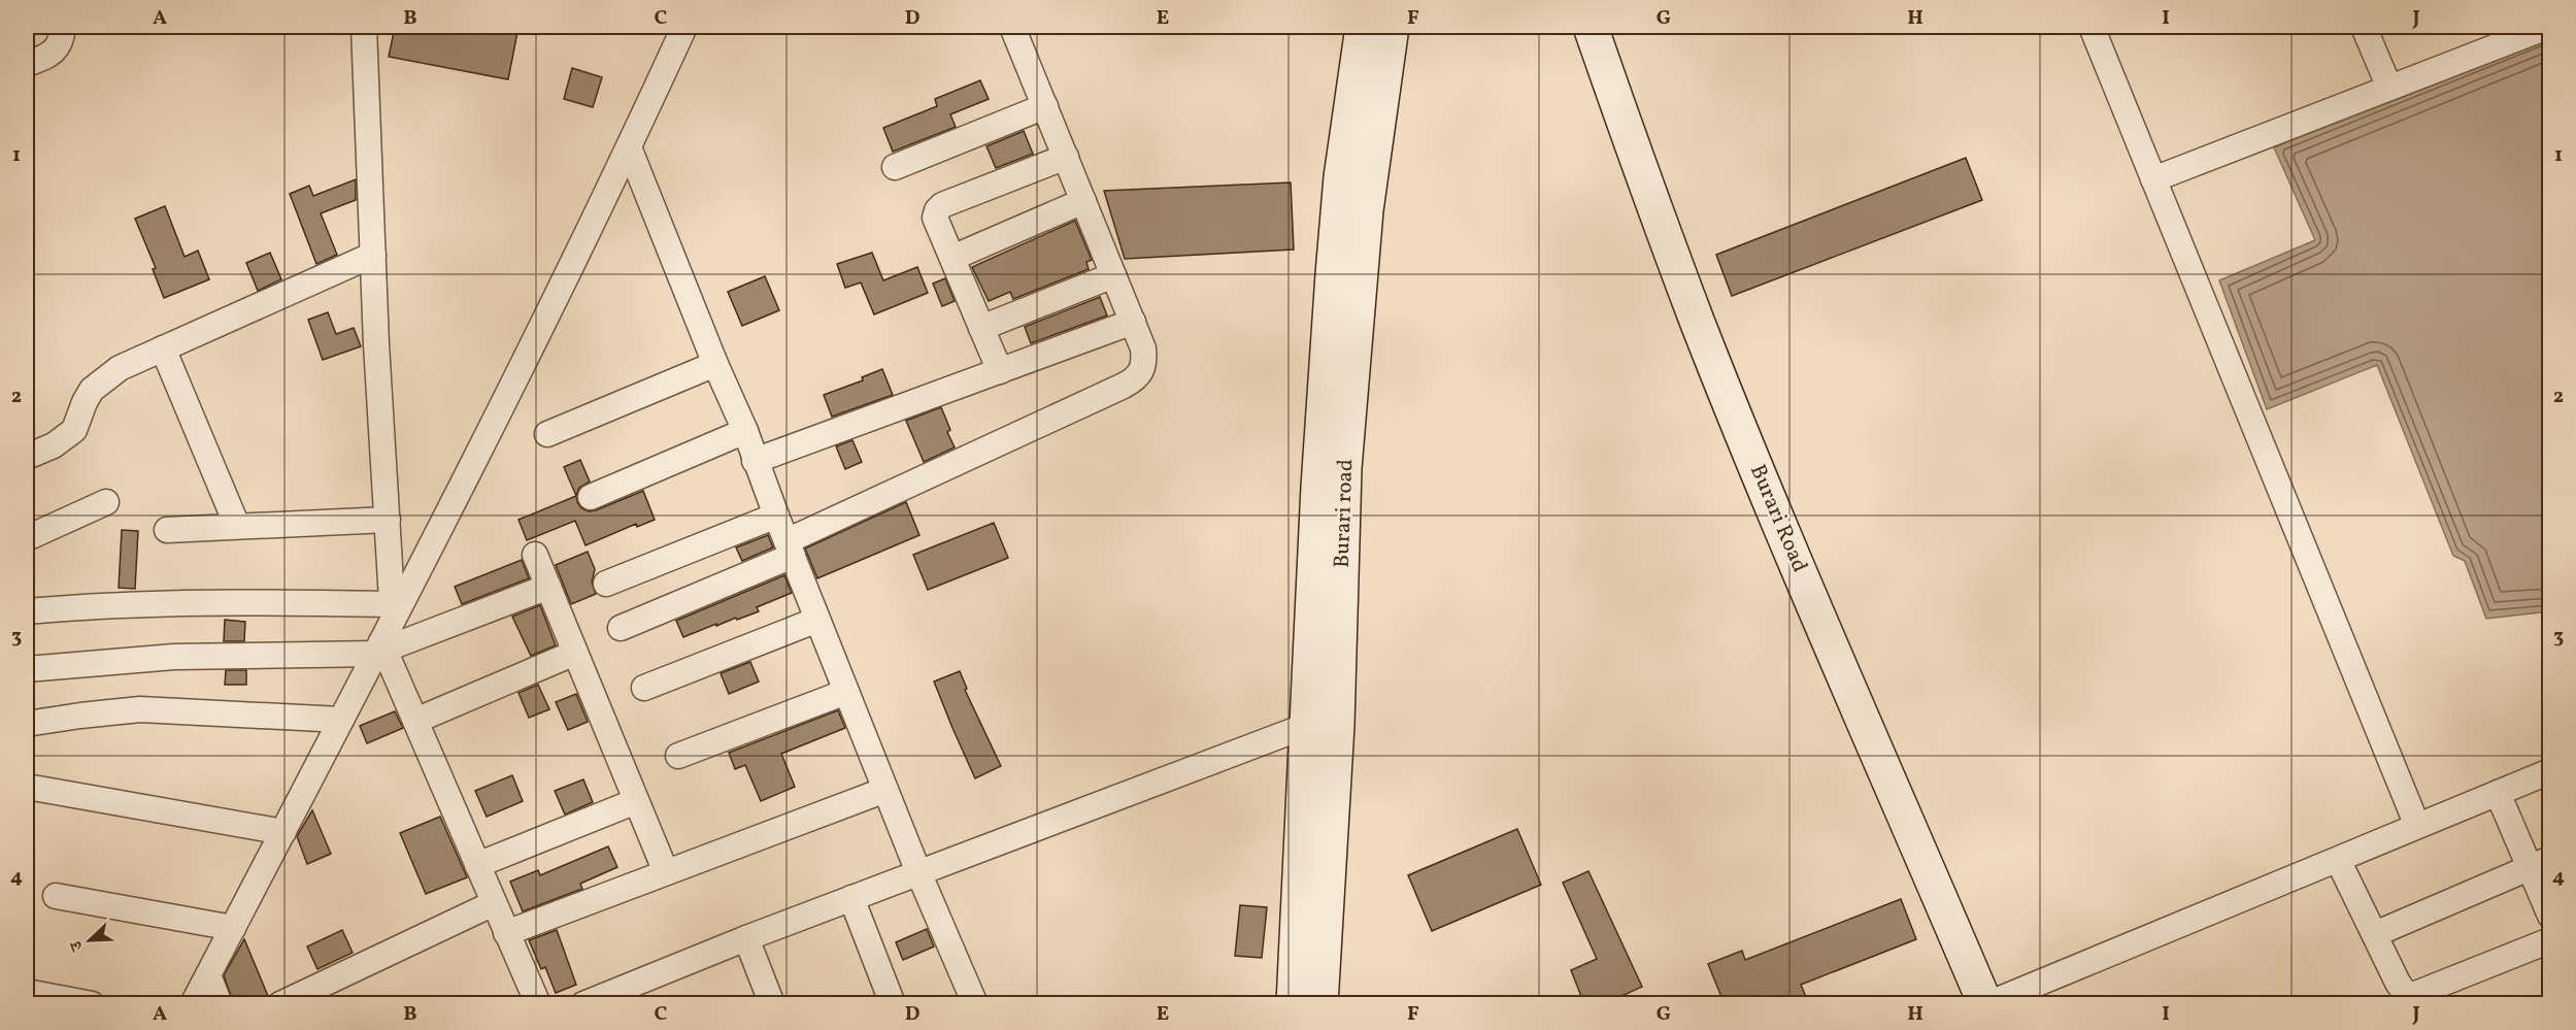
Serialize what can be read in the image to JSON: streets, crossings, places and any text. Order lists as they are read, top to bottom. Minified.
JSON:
{"streets":{"main road":["Burari road","Burari Road"]},"north":"bottom left","grid":{"columns":["A","B","C","D","E","F","G","H","I","J"],"rows":["1","2","3","4"]}}
